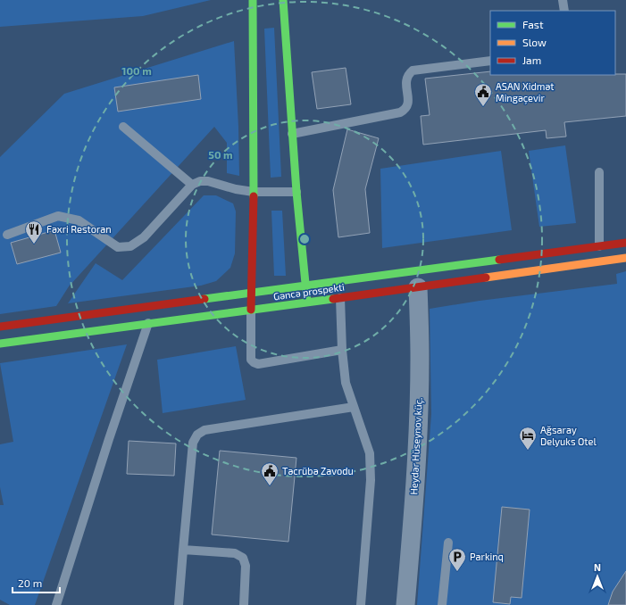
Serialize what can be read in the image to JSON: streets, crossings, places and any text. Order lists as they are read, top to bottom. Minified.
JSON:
{"streets":{"main road":["Gəncə prospekti"],"street":["Heydər Hüseynov küç."]},"crossings":[["Gəncə prospekti","Heydər Hüseynov küç."]],"places":{"public building":["ASAN Xidmət Mingəçevir","Təcrübə Zavodu"],"restaurant":["Fəxri Restoran"],"hotel":["Ağsaray Delyuks Otel"],"parking":["Parkinq"]},"legend":["Fast","Slow","Jam"],"scale_bar":"20 m","north":"top","rings":["100 m","50 m"]}
